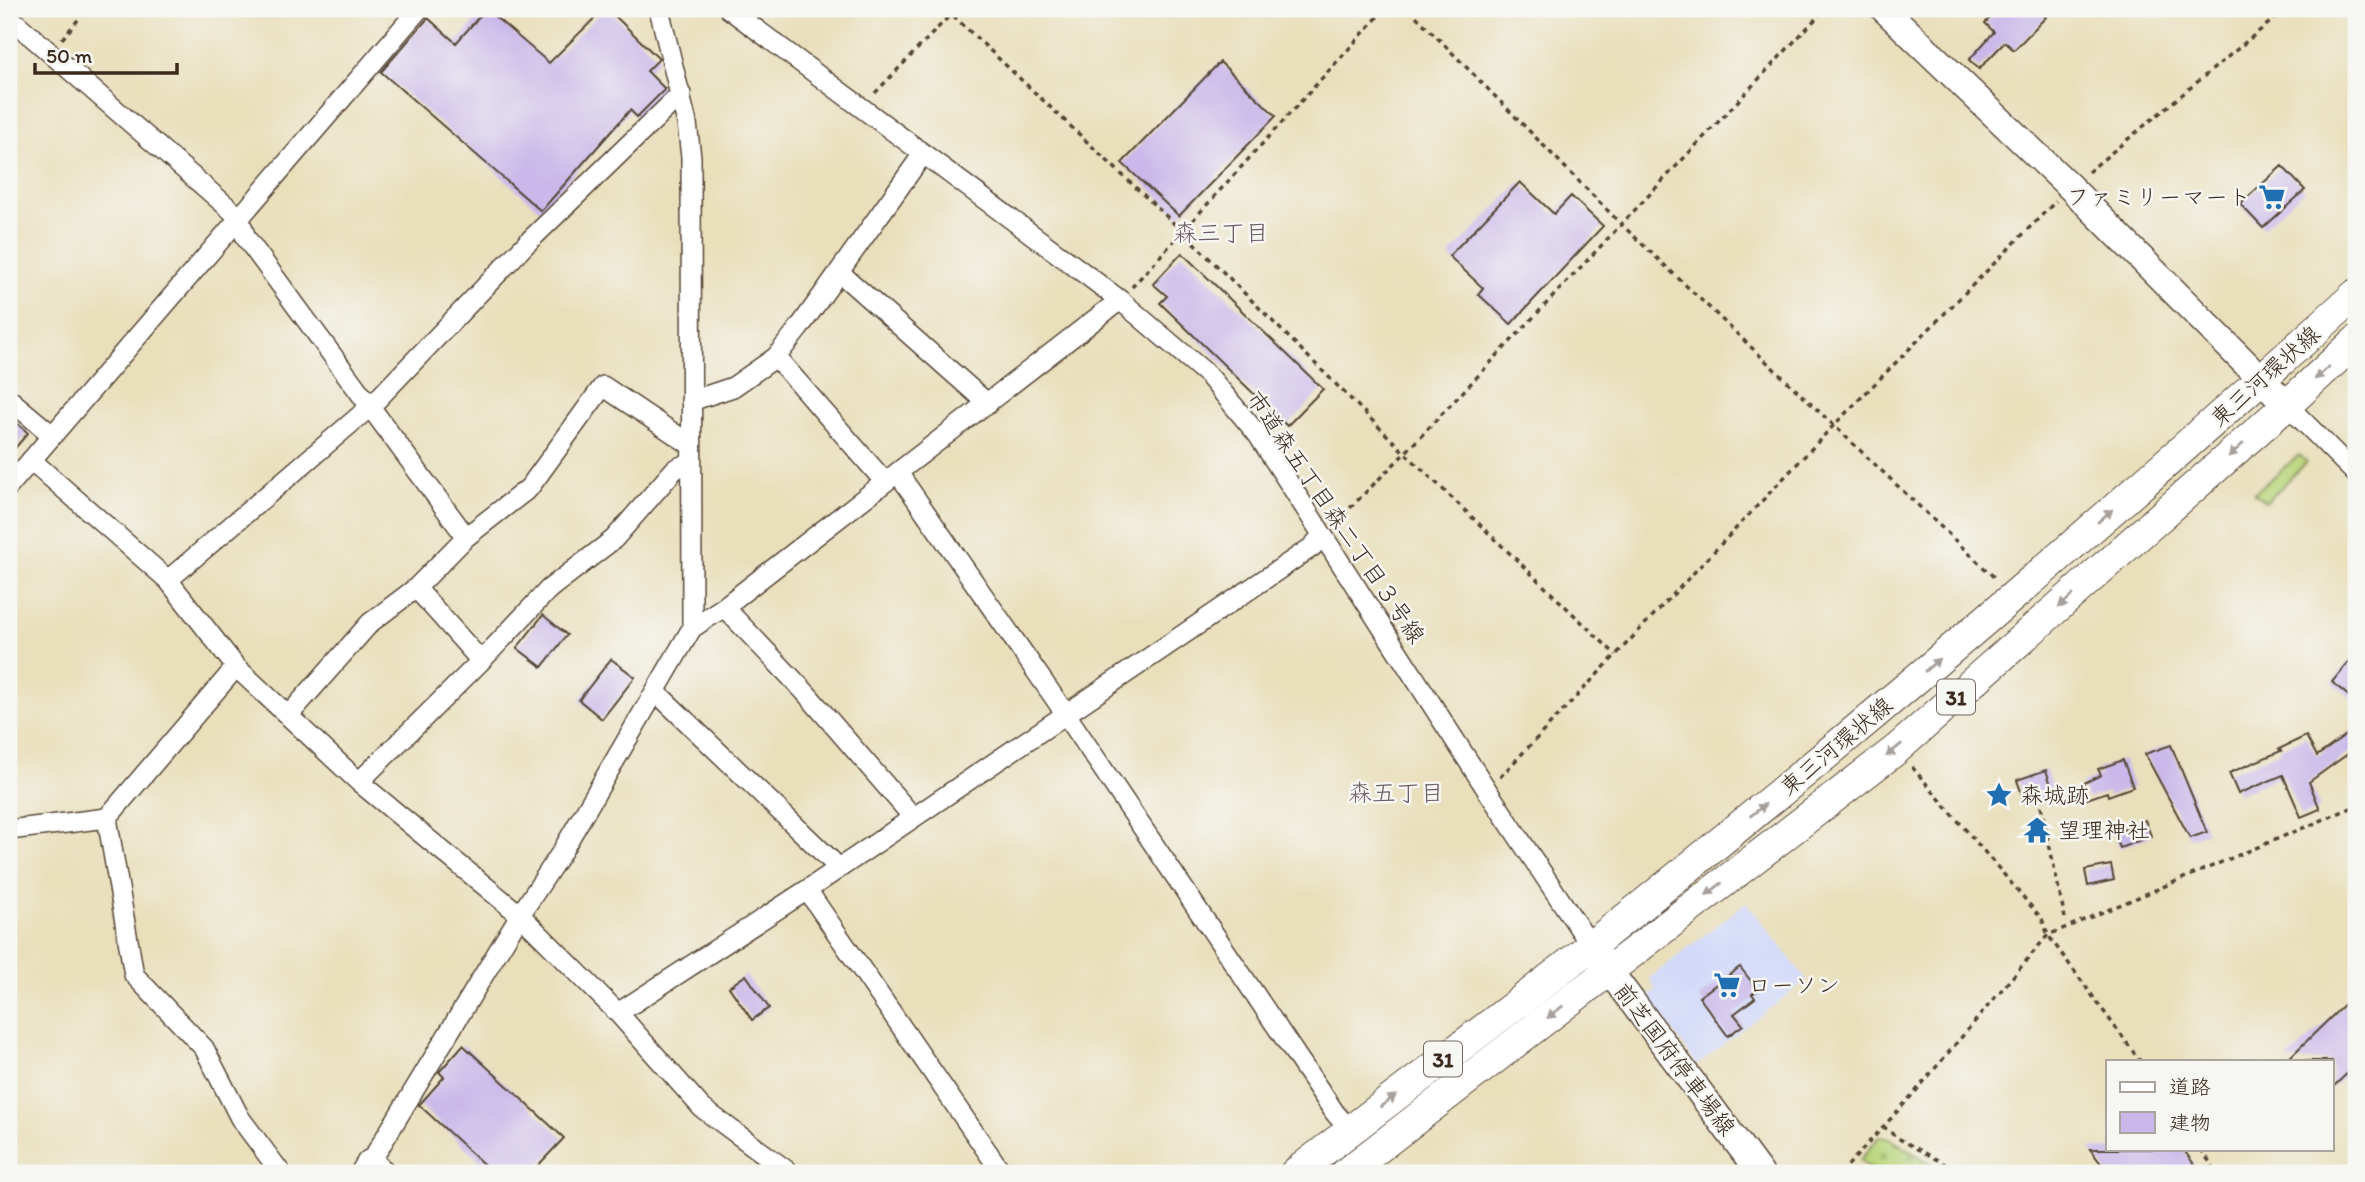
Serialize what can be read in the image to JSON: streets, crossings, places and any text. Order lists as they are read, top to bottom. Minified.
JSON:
{"streets":{"main road":["東三河環状線","31","前芝国府停車場線"],"street":["市道森五丁目森二丁目３号線"]},"crossings":[["東三河環状線","市道森五丁目森二丁目３号線"],["東三河環状線","前芝国府停車場線"],["市道森五丁目森二丁目３号線","前芝国府停車場線"]],"districts":["森三丁目","森五丁目"],"places":{"supermarket":["ファミリーマート","ローソン"],"place":["森城跡"],"temple":["望理神社"]},"legend":["道路","建物"],"scale_bar":"50 m"}
